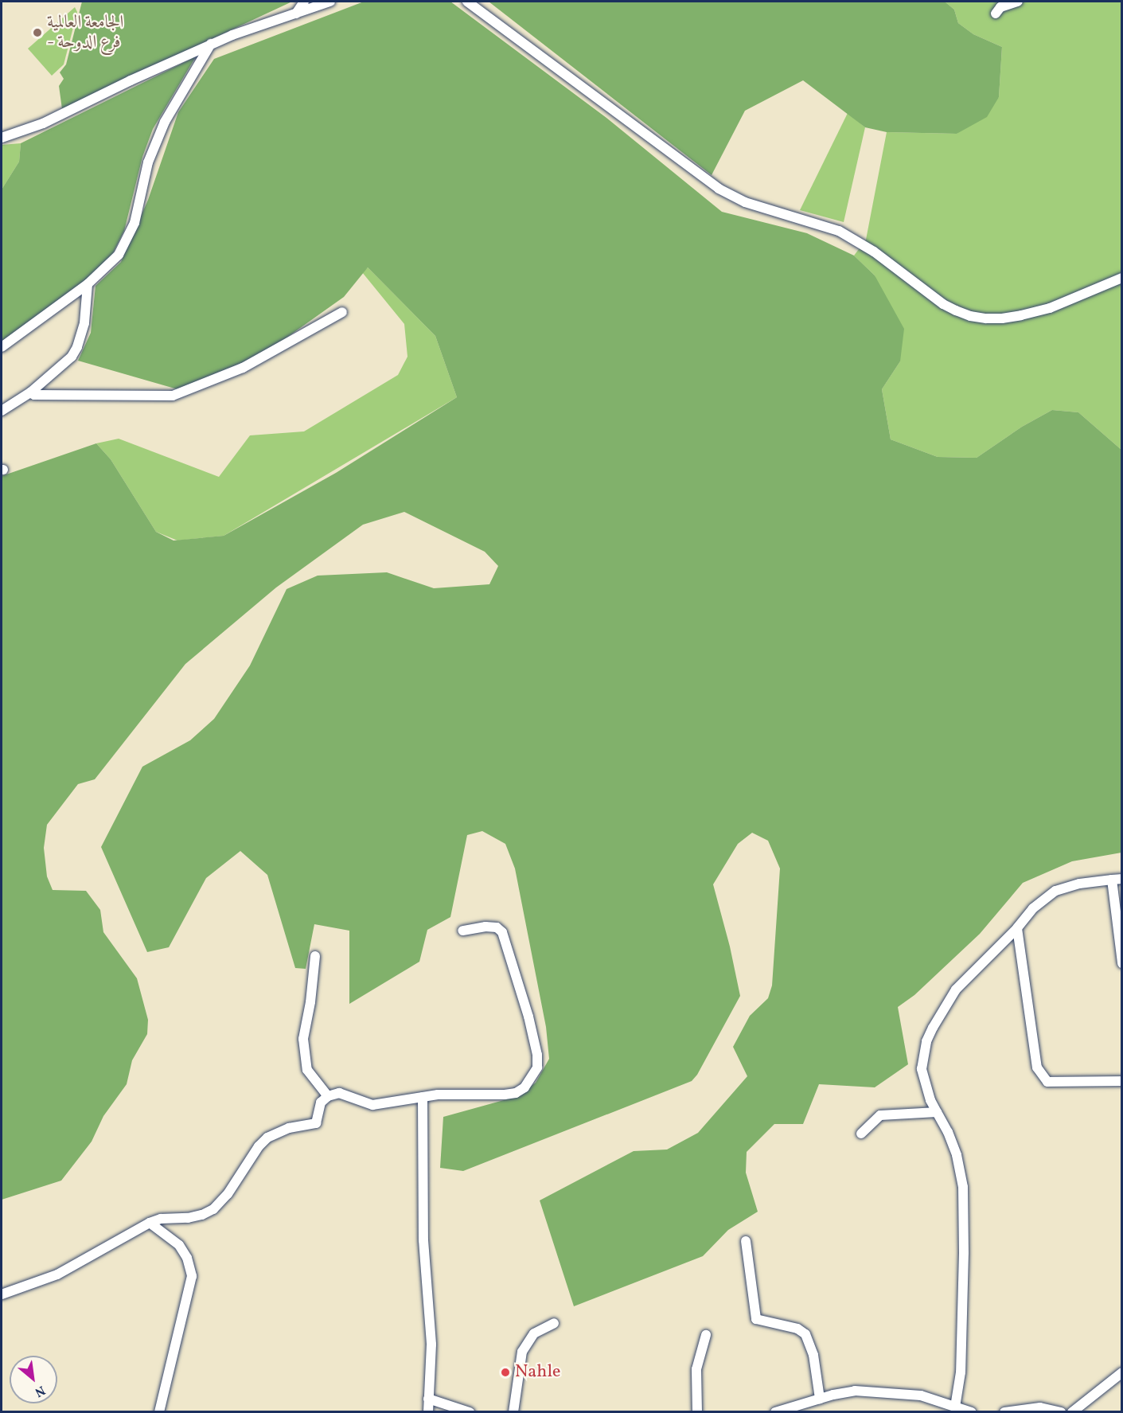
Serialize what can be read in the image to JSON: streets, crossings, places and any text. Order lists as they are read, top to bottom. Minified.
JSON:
{"places":["الجامعة العالمية - فرع الدوحة","Nahle"],"north":"bottom right"}
